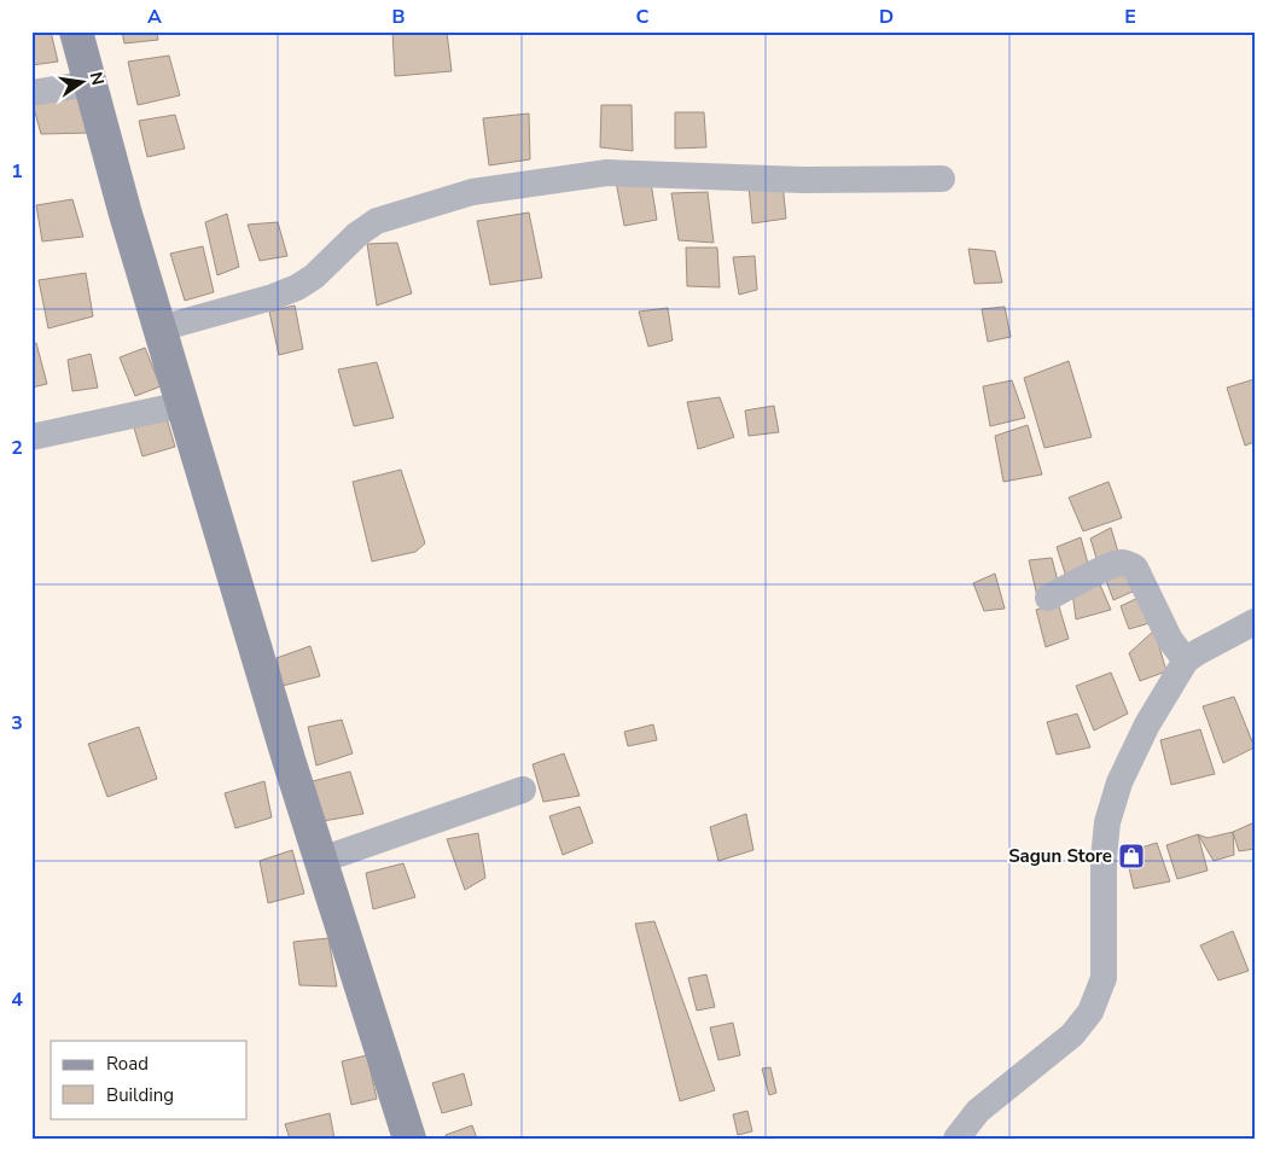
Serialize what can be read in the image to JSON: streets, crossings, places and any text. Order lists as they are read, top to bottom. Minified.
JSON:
{"places":{"shop":["Sagun Store"]},"legend":["Road","Building"],"north":"right","grid":{"columns":["A","B","C","D","E"],"rows":["1","2","3","4"]}}
